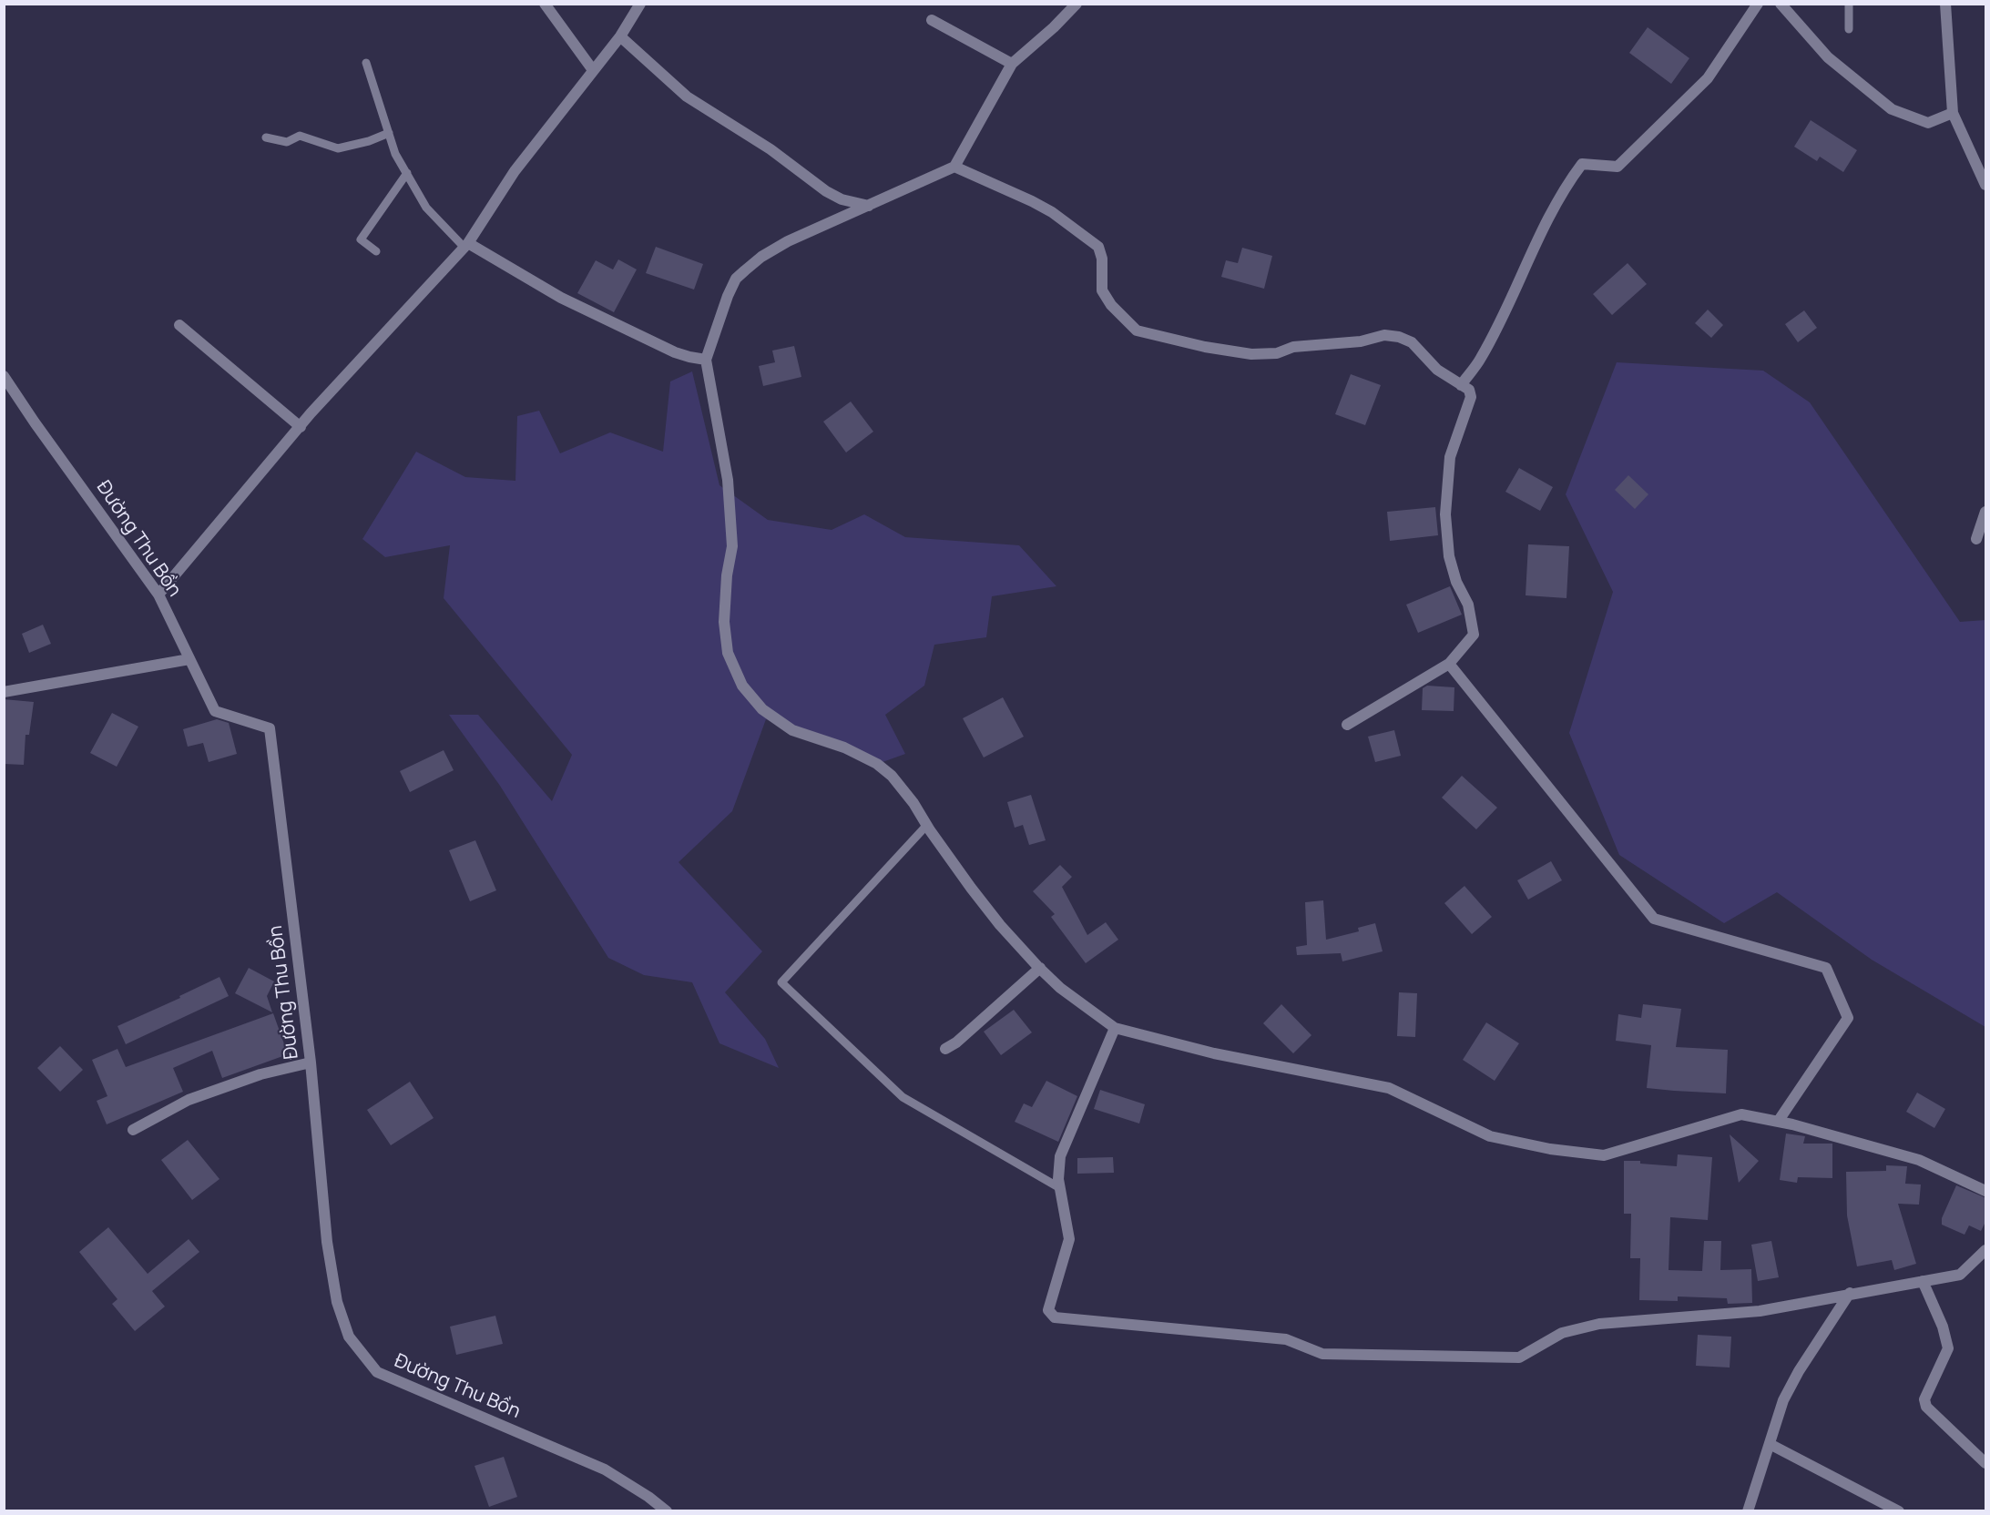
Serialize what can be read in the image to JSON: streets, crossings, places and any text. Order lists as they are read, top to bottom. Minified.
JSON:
{"streets":{"street":["Đường Thu Bồn"]}}
